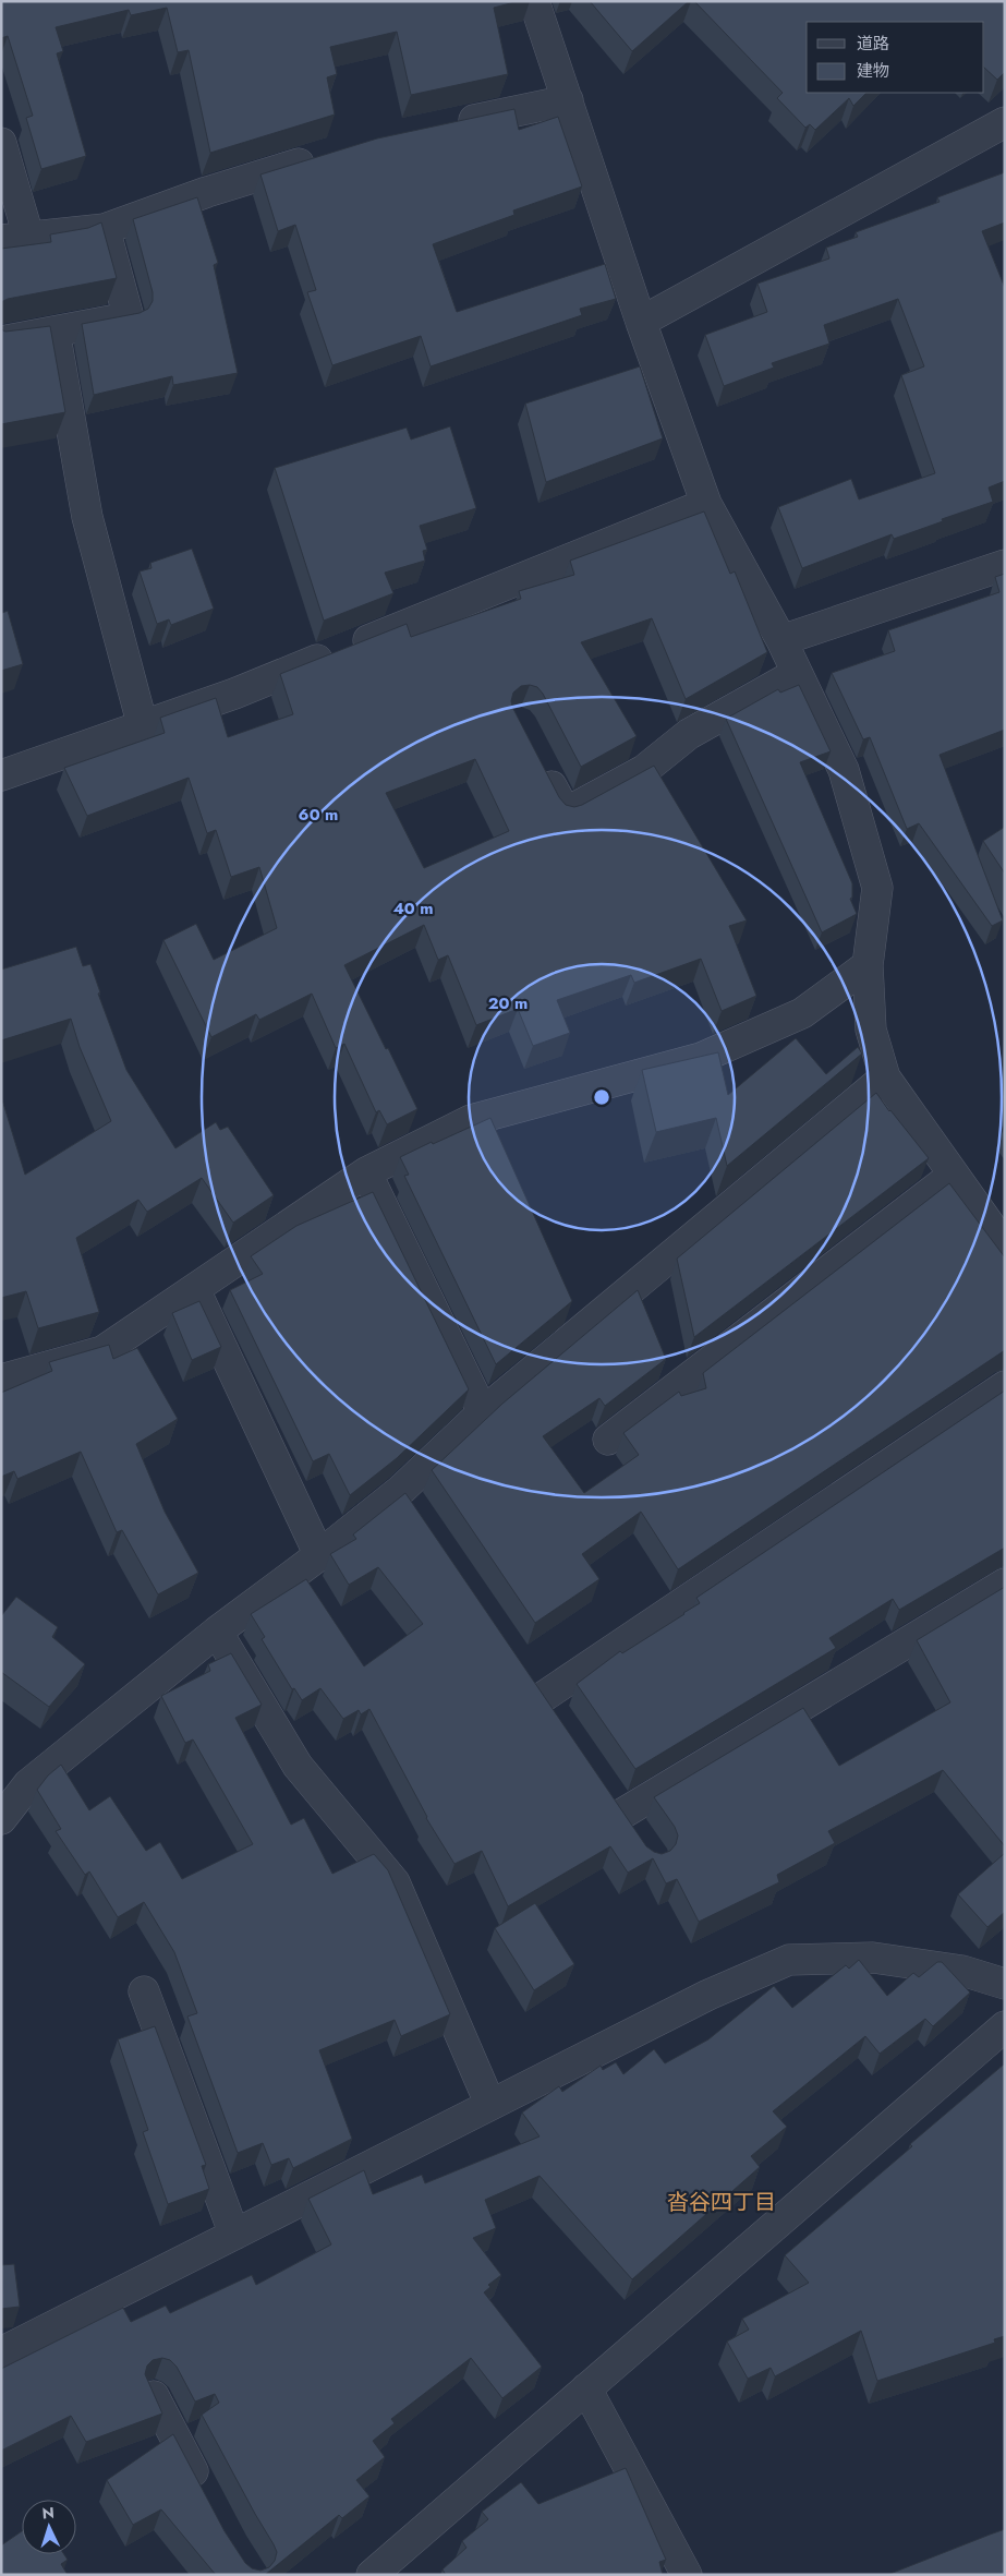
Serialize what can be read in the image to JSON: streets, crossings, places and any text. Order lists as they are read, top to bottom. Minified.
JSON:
{"districts":["沓谷四丁目"],"legend":["道路","建物"],"north":"top","rings":["60 m","40 m","20 m"]}
